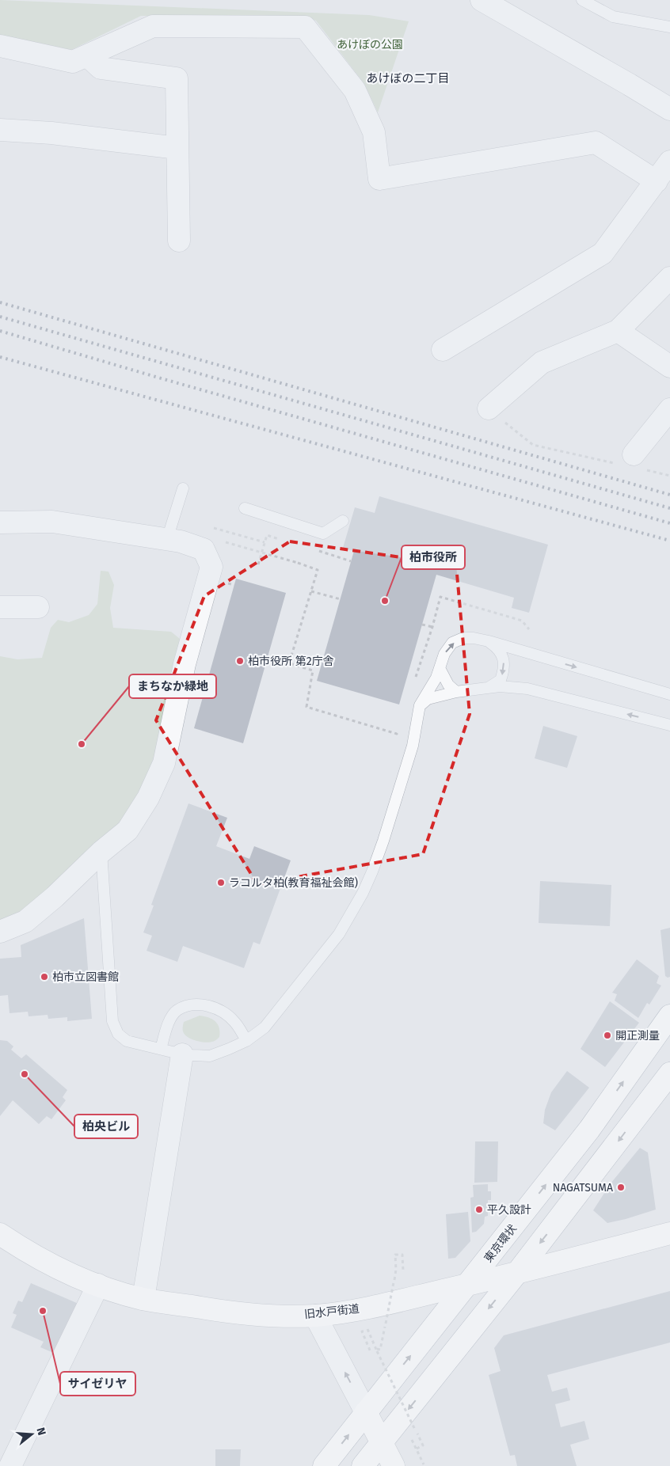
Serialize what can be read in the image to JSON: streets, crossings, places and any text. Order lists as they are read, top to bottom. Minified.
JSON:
{"streets":{"main road":["東京環状","旧水戸街道"]},"crossings":[["東京環状","旧水戸街道"]],"districts":["あけぼの二丁目"],"parks":["あけぼの公園"],"places":["柏市役所","柏市役所 第2庁舎","まちなか緑地","ラコルタ柏(教育福祉会館)","柏市立図書館","開正測量","柏央ビル","NAGATSUMA","平久設計","サイゼリヤ"],"north":"right"}
